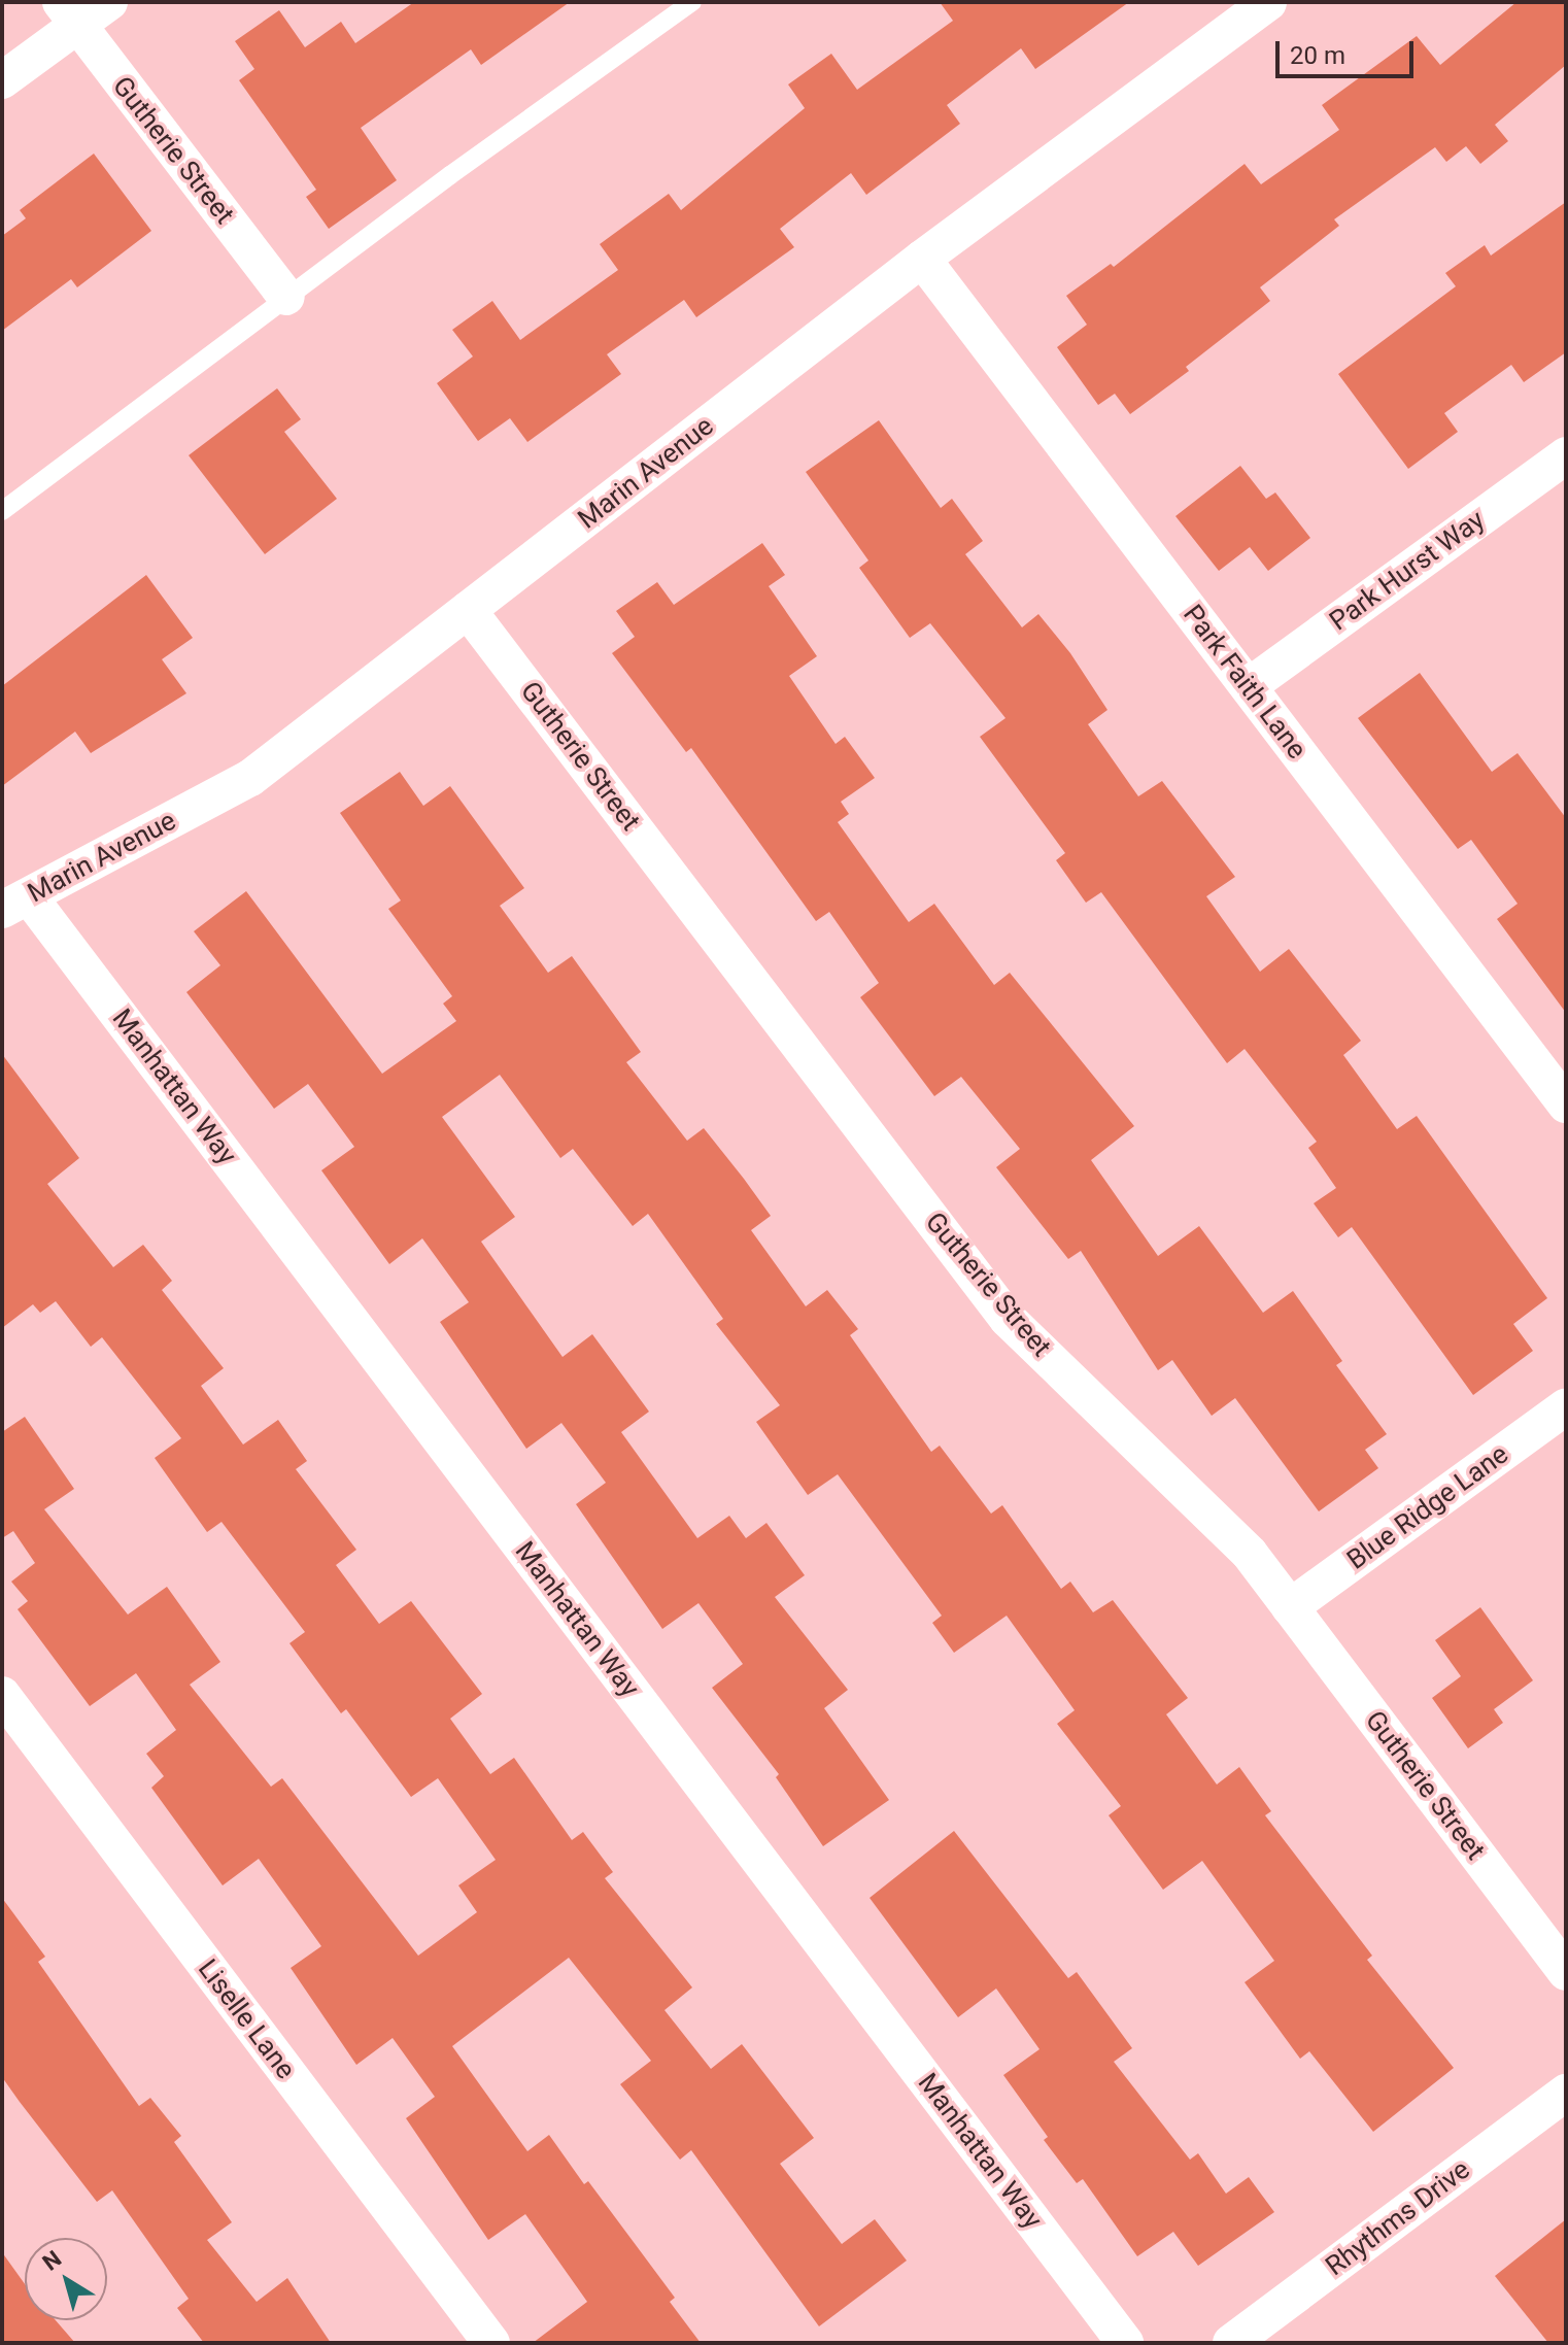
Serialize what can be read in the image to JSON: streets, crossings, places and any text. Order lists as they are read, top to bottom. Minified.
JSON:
{"streets":{"street":["Gutherie Street","Marin Avenue","Park Hurst Way","Park Faith Lane","Manhattan Way","Blue Ridge Lane","Liselle Lane","Rhythms Drive"]},"crossings":[["Gutherie Street","Marin Avenue"],["Gutherie Street","Blue Ridge Lane"],["Marin Avenue","Park Faith Lane"],["Marin Avenue","Manhattan Way"],["Park Hurst Way","Park Faith Lane"]],"scale_bar":"20 m","north":"top left"}
